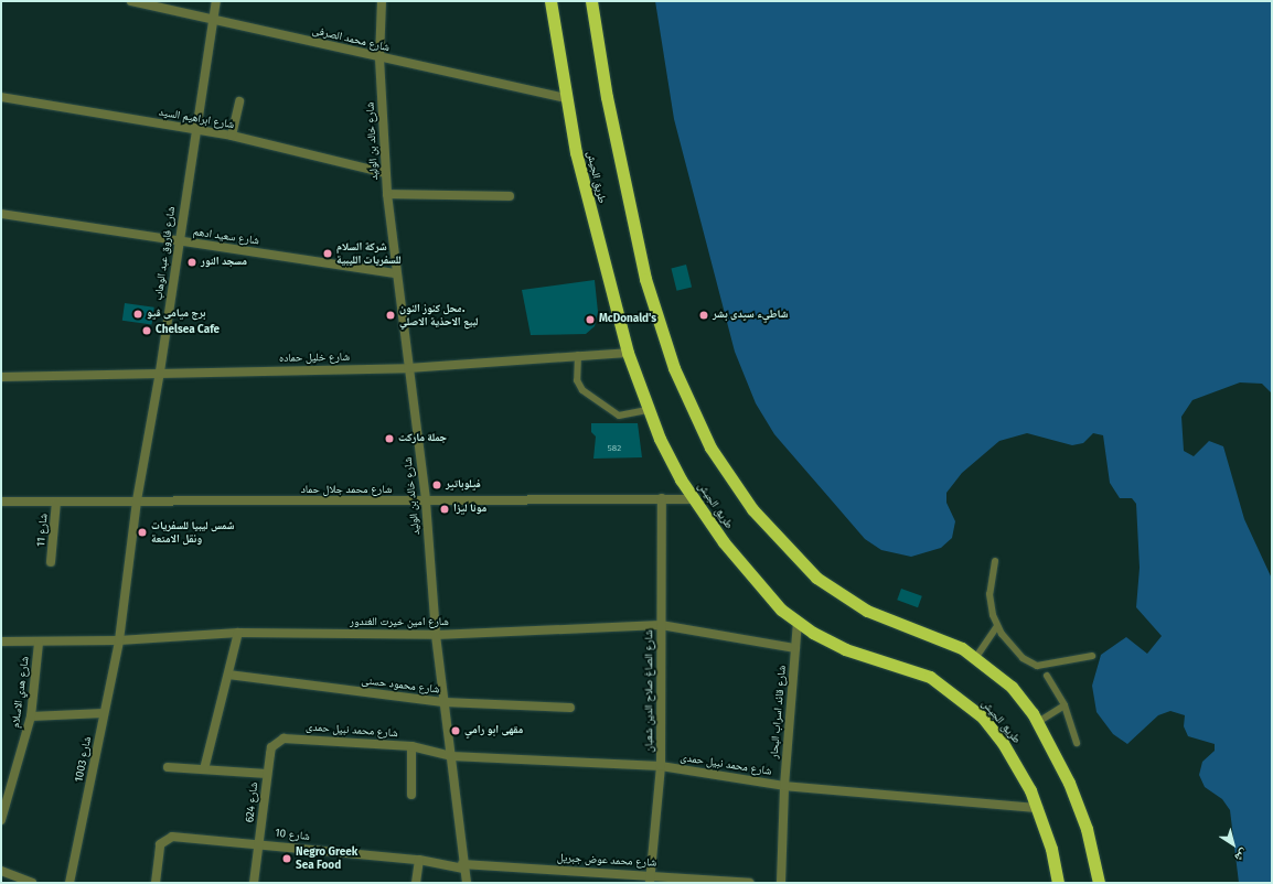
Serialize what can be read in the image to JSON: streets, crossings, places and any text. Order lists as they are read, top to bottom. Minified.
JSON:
{"streets":{"highway":["طريق الجيش"],"street":["شارع محمد الصرفى","شارع ابراهيم السيد","شارع خالد بن الوليد","شارع سعيد ادهم","شارع فاروق عبد الوهاب","شارع خليل حماده","شارع محمد جلال حماد","شارع 11","شارع امين خيرت الغندور","شارع محمود حسنى","شارع الصاغ صلاح الدين شعبان","شارع هدي الاسلام","شارع قائد اسراب البحار","شارع محمد نبيل حمدى","شارع 1003","شارع 624","شارع 10","شارع محمد عوض جبريل"]},"crossings":[["شارع محمد الصرفى","شارع خالد بن الوليد"],["شارع محمد الصرفى","طريق الجيش"],["شارع محمد الصرفى","شارع فاروق عبد الوهاب"],["شارع ابراهيم السيد","شارع خالد بن الوليد"],["شارع ابراهيم السيد","شارع فاروق عبد الوهاب"],["شارع خالد بن الوليد","شارع سعيد ادهم"],["شارع خالد بن الوليد","شارع خليل حماده"],["شارع خالد بن الوليد","شارع محمد جلال حماد"],["شارع خالد بن الوليد","شارع امين خيرت الغندور"],["شارع خالد بن الوليد","شارع محمود حسنى"],["شارع خالد بن الوليد","شارع محمد نبيل حمدى"],["شارع خالد بن الوليد","شارع 10"],["شارع خالد بن الوليد","شارع محمد عوض جبريل"],["طريق الجيش","شارع خليل حماده"],["طريق الجيش","شارع محمد جلال حماد"],["طريق الجيش","شارع قائد اسراب البحار"],["طريق الجيش","شارع محمد نبيل حمدى"],["شارع سعيد ادهم","شارع فاروق عبد الوهاب"],["شارع فاروق عبد الوهاب","شارع خليل حماده"],["شارع فاروق عبد الوهاب","شارع محمد جلال حماد"],["شارع فاروق عبد الوهاب","شارع امين خيرت الغندور"],["شارع فاروق عبد الوهاب","شارع 1003"],["شارع محمد جلال حماد","شارع 11"],["شارع محمد جلال حماد","شارع الصاغ صلاح الدين شعبان"],["شارع امين خيرت الغندور","شارع الصاغ صلاح الدين شعبان"],["شارع امين خيرت الغندور","شارع هدي الاسلام"],["شارع امين خيرت الغندور","شارع قائد اسراب البحار"],["شارع امين خيرت الغندور","شارع 1003"],["شارع الصاغ صلاح الدين شعبان","شارع محمد نبيل حمدى"],["شارع الصاغ صلاح الدين شعبان","شارع محمد عوض جبريل"],["شارع قائد اسراب البحار","شارع محمد نبيل حمدى"],["شارع محمد نبيل حمدى","شارع 624"],["شارع 624","شارع 10"],["شارع 10","شارع محمد عوض جبريل"]],"places":["شركة السلام للسفريات الليبية","مسجد النور","برج ميامى ڤيو","محل كنوز النون. لبيع الاحذية الاصلي","شاطيء سيدى بشر","McDonald's","Chelsea Cafe","جملة ماركت","فيلوباتير","مونا ليزا","شمس ليبيا للسفريات ونقل الامتعة","مقهى ابو رامي","Negro Greek Sea Food"],"house_numbers":["582"],"north":"bottom right"}
